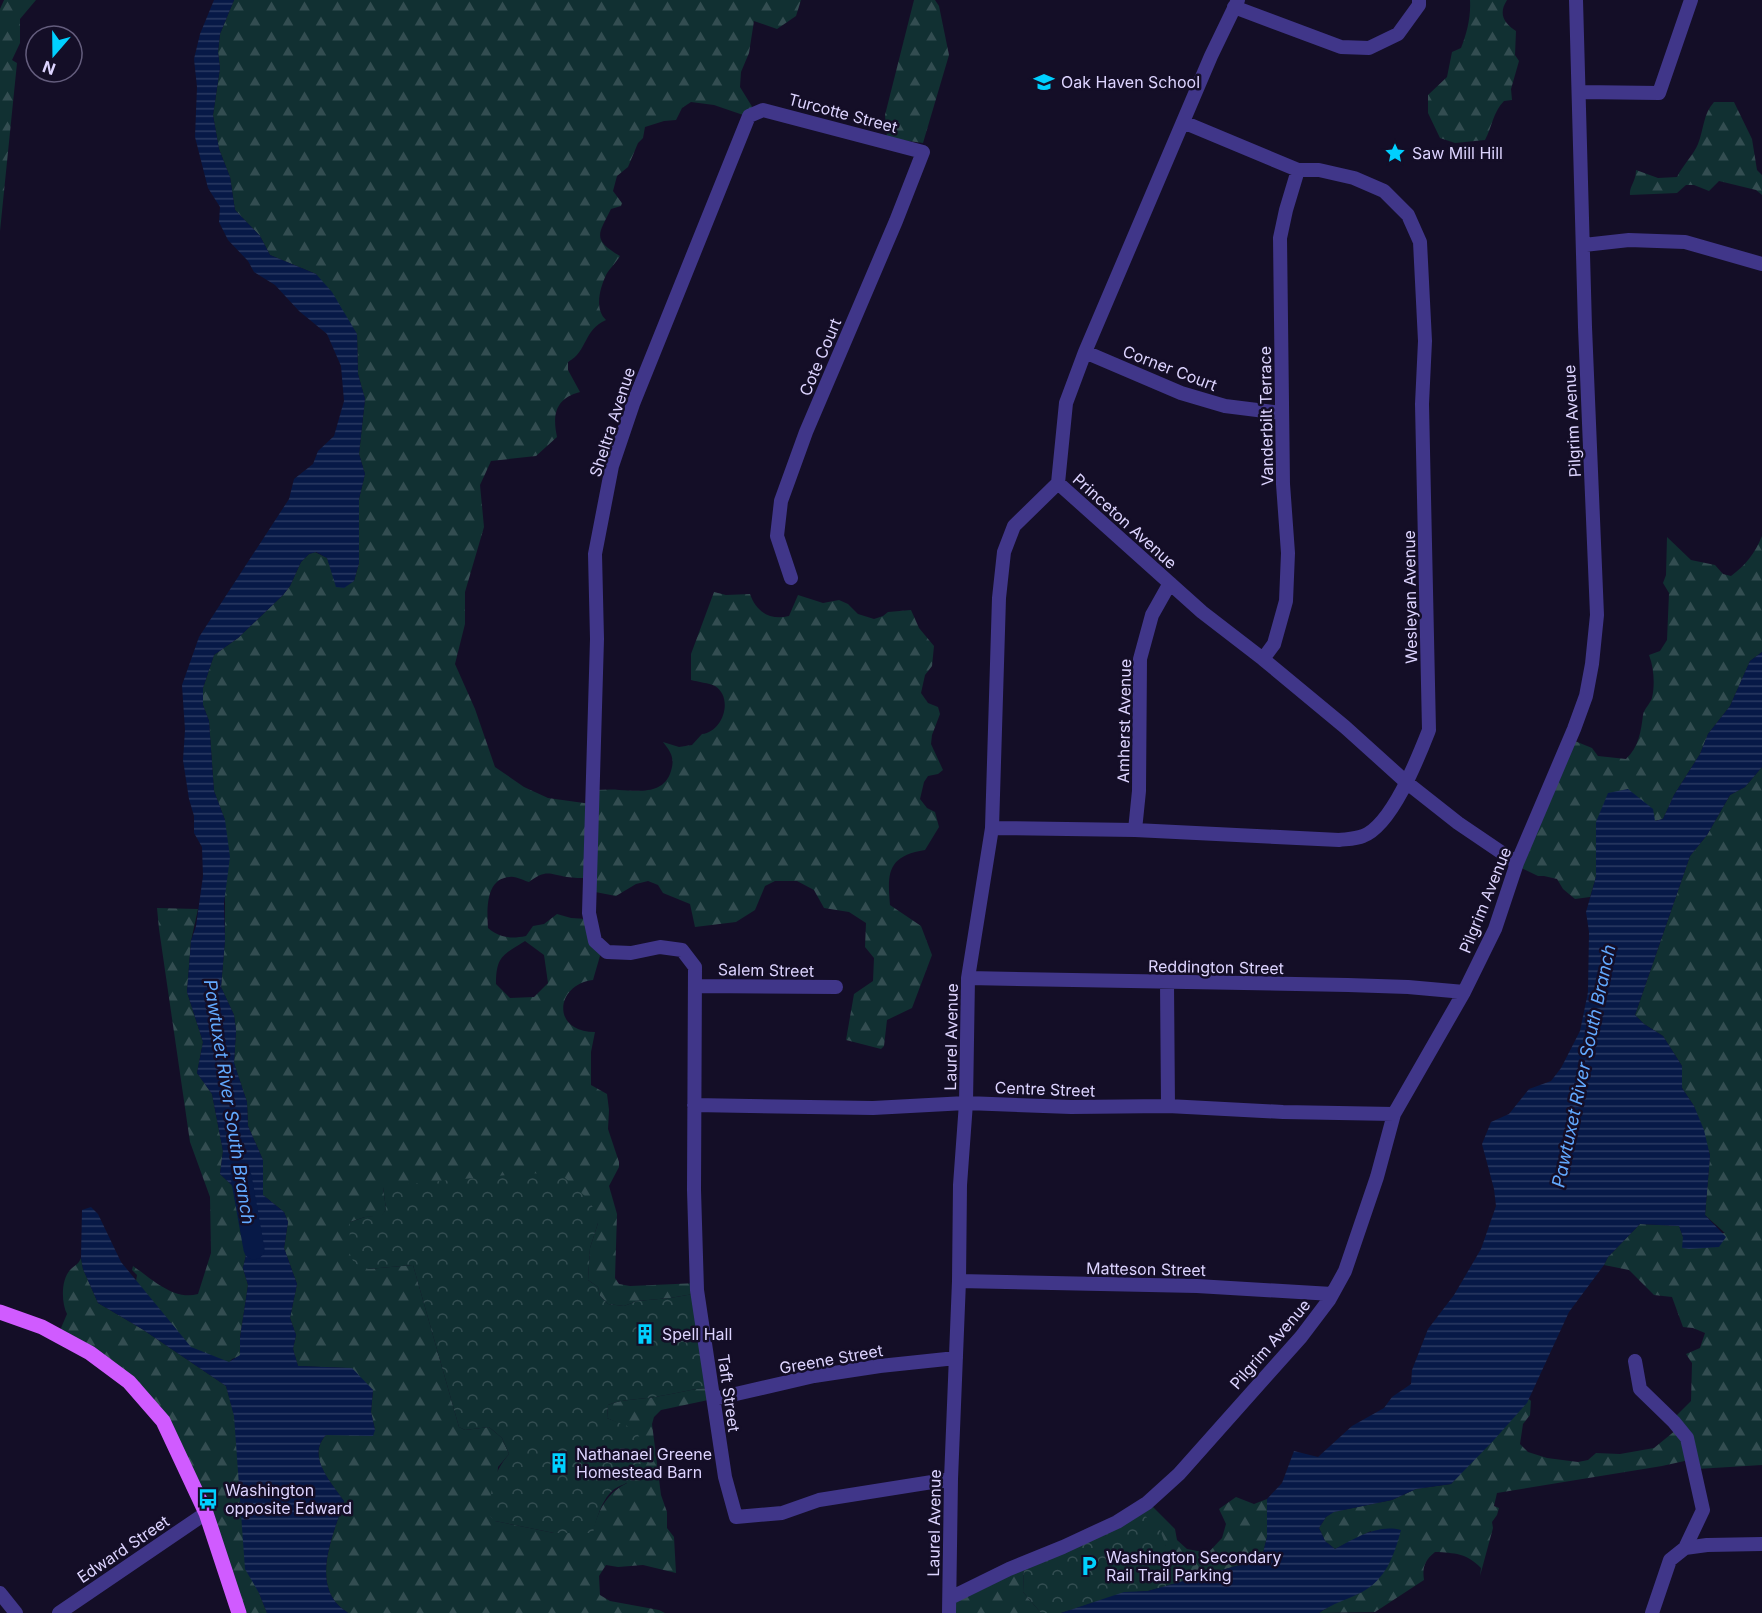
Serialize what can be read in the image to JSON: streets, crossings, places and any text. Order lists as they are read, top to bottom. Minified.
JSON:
{"streets":{"street":["Turcotte Street","Cote Court","Corner Court","Vanderbilt Terrace","Pilgrim Avenue","Sheltra Avenue","Princeton Avenue","Wesleyan Avenue","Amherst Avenue","Reddington Street","Salem Street","Laurel Avenue","Centre Street","Matteson Street","Greene Street","Taft Street","Edward Street"]},"crossings":[["Turcotte Street","Cote Court"],["Turcotte Street","Sheltra Avenue"],["Corner Court","Vanderbilt Terrace"],["Corner Court","Princeton Avenue"],["Vanderbilt Terrace","Princeton Avenue"],["Vanderbilt Terrace","Wesleyan Avenue"],["Pilgrim Avenue","Princeton Avenue"],["Pilgrim Avenue","Reddington Street"],["Pilgrim Avenue","Laurel Avenue"],["Pilgrim Avenue","Centre Street"],["Pilgrim Avenue","Matteson Street"],["Sheltra Avenue","Taft Street"],["Princeton Avenue","Wesleyan Avenue"],["Princeton Avenue","Amherst Avenue"],["Princeton Avenue","Laurel Avenue"],["Wesleyan Avenue","Amherst Avenue"],["Wesleyan Avenue","Laurel Avenue"],["Reddington Street","Laurel Avenue"],["Salem Street","Taft Street"],["Laurel Avenue","Centre Street"],["Laurel Avenue","Matteson Street"],["Laurel Avenue","Greene Street"],["Laurel Avenue","Taft Street"],["Centre Street","Taft Street"],["Greene Street","Taft Street"]],"water":["Pawtuxet River South Branch"],"places":{"school or university":["Oak Haven School"],"place":["Saw Mill Hill"],"building":["Spell Hall","Nathanael Greene Homestead Barn"],"bus stop":["Washington opposite Edward"],"parking":["Washington Secondary Rail Trail Parking"]},"north":"bottom"}
